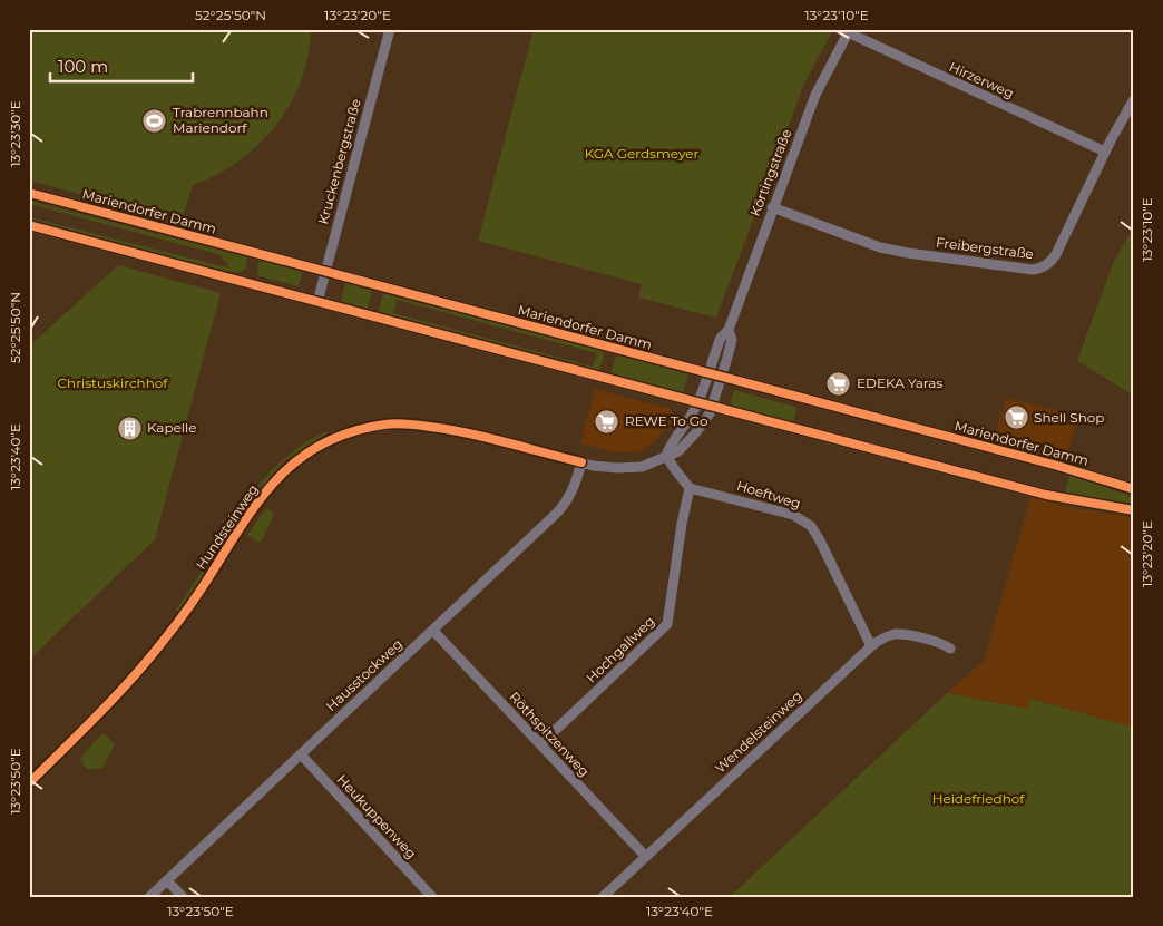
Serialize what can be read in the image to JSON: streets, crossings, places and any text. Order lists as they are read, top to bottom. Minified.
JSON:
{"streets":{"main road":["Mariendorfer Damm"],"street":["Hirzerweg","Kruckenbergstraße","Körtingstraße","Freibergstraße","Hoeftweg","Hundsteinweg","Hochgallweg","Hausstockweg","Wendelsteinweg","Röthspitzenweg","Heukuppenweg"]},"crossings":[["Hirzerweg","Körtingstraße"],["Hirzerweg","Freibergstraße"],["Kruckenbergstraße","Mariendorfer Damm"],["Körtingstraße","Mariendorfer Damm"],["Körtingstraße","Freibergstraße"],["Körtingstraße","Hundsteinweg"],["Hoeftweg","Hochgallweg"],["Hoeftweg","Wendelsteinweg"],["Hundsteinweg","Hausstockweg"],["Hochgallweg","Röthspitzenweg"],["Hausstockweg","Röthspitzenweg"],["Hausstockweg","Heukuppenweg"],["Wendelsteinweg","Röthspitzenweg"]],"parks":["KGA Gerdsmeyer","Christuskirchhof","Heidefriedhof"],"places":{"sports":["Trabrennbahn Mariendorf"],"supermarket":["EDEKA Yaras","Shell Shop","REWE To Go"],"building":["Kapelle"]},"scale_bar":"100 m","coordinates":["52°25'50\"N","13°23'20\"E","13°23'10\"E","13°23'30\"E","13°23'40\"E","13°23'50\"E"]}
